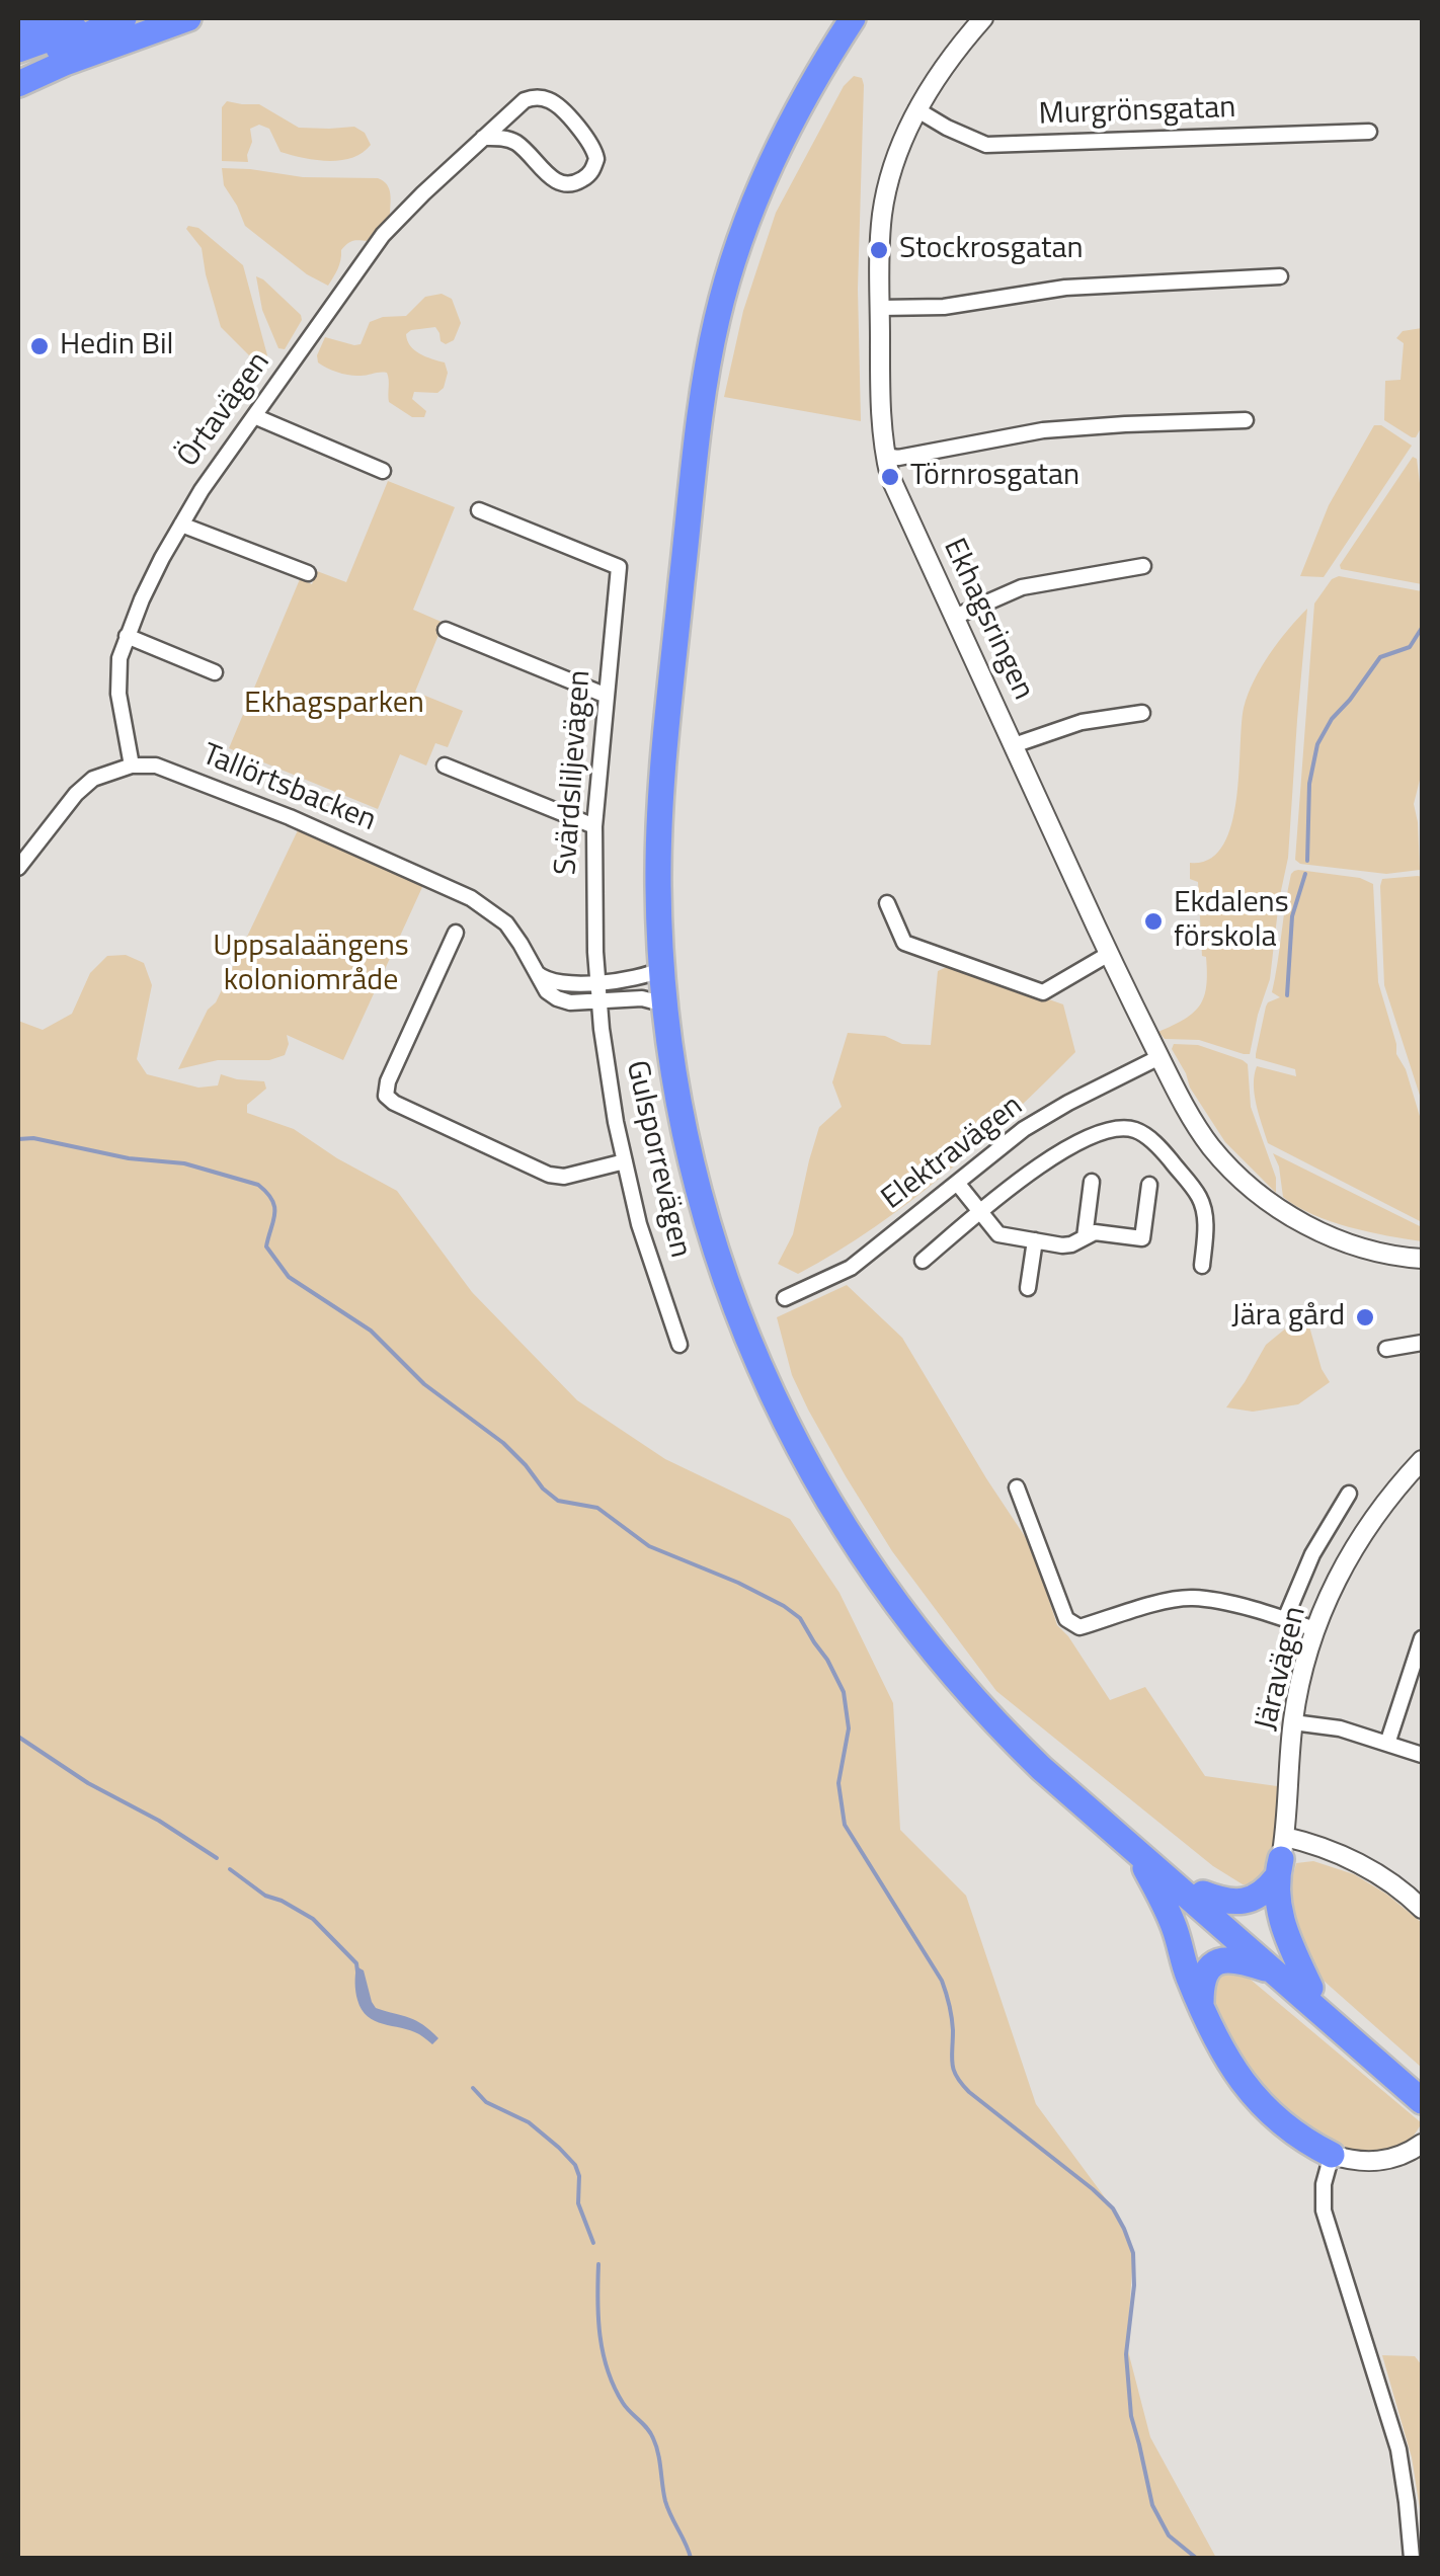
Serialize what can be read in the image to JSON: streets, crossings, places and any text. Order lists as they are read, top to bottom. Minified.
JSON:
{"streets":{"street":["Murgrönsgatan","Örtavägen","Ekhagsringen","Svärdsliljevägen","Tallörtsbacken","Elektravägen","Gulsporrevägen","Järavägen"]},"crossings":[["Murgrönsgatan","Ekhagsringen"],["Örtavägen","Tallörtsbacken"],["Ekhagsringen","Elektravägen"],["Svärdsliljevägen","Gulsporrevägen"],["Tallörtsbacken","Gulsporrevägen"]],"parks":["Ekhagsparken","Uppsalaängens koloniområde"],"places":["Stockrosgatan","Hedin Bil","Törnrosgatan","Ekdalens förskola","Jära gård"]}
